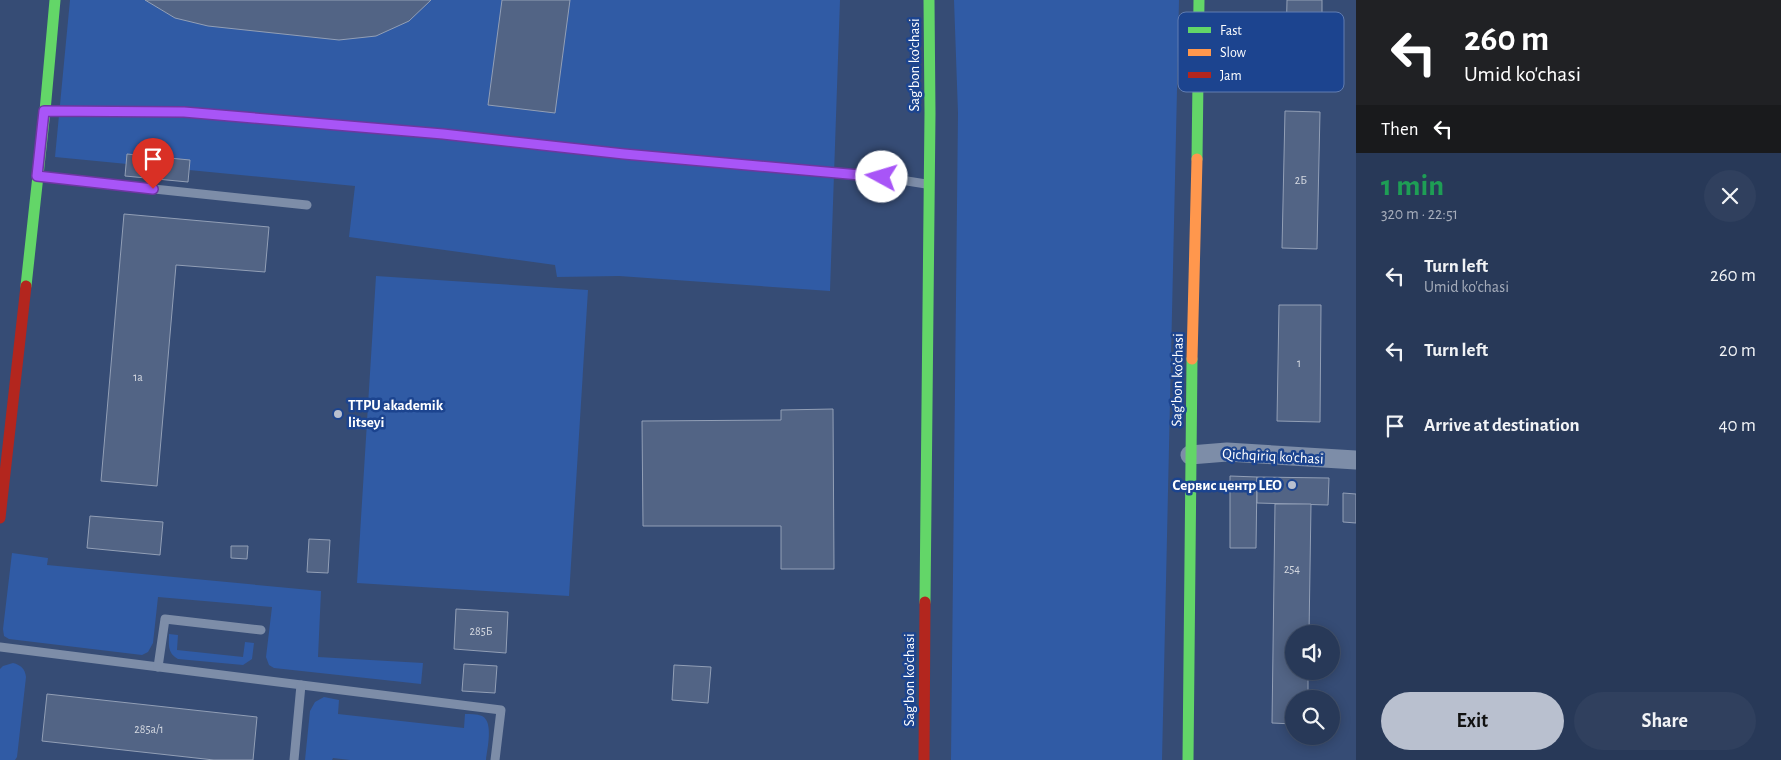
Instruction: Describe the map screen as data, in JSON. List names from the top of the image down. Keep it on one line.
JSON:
{"streets":{"main road":["Sag’bon ko’chasi"],"street":["Qichqiriq ko'chasi"]},"crossings":[["Sag’bon ko’chasi","Qichqiriq ko'chasi"]],"places":["TTPU akademik litseyi","Сервис центр LEO"],"house_numbers":["2Б","1","1a","254","285Б","285a/1"],"legend":["Fast","Slow","Jam"],"page":{"turn":["260 m","Umid ko'chasi"],"then":"Then","heading":["1 min","320 m · 22:51"],"list":[{"name":"Turn left","note":"Umid ko'chasi","value":"260 m"},{"name":"Turn left","value":"20 m"},{"name":"Arrive at destination","value":"40 m"}],"buttons":["Exit","Share"]}}
